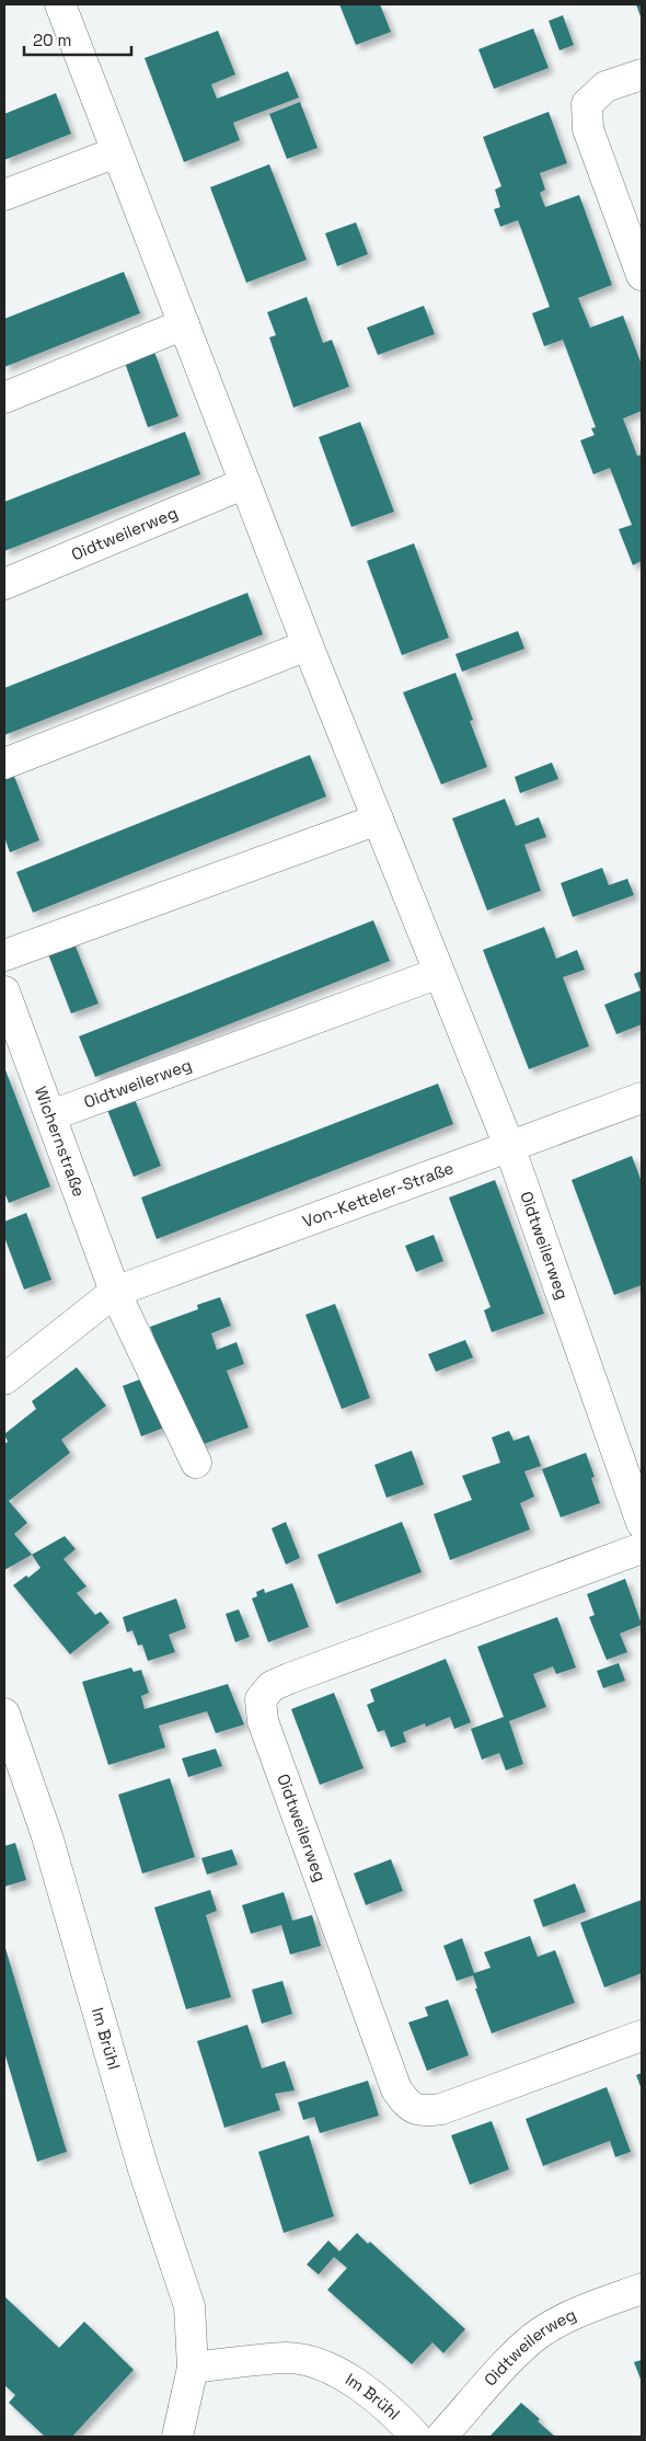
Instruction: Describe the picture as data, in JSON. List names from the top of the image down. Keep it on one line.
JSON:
{"streets":{"street":["Oidtweilerweg","Wichernstraße","Von-Ketteler-Straße","Im Brühl"]},"crossings":[["Oidtweilerweg","Wichernstraße"],["Oidtweilerweg","Von-Ketteler-Straße"],["Wichernstraße","Von-Ketteler-Straße"]],"scale_bar":"20 m"}
